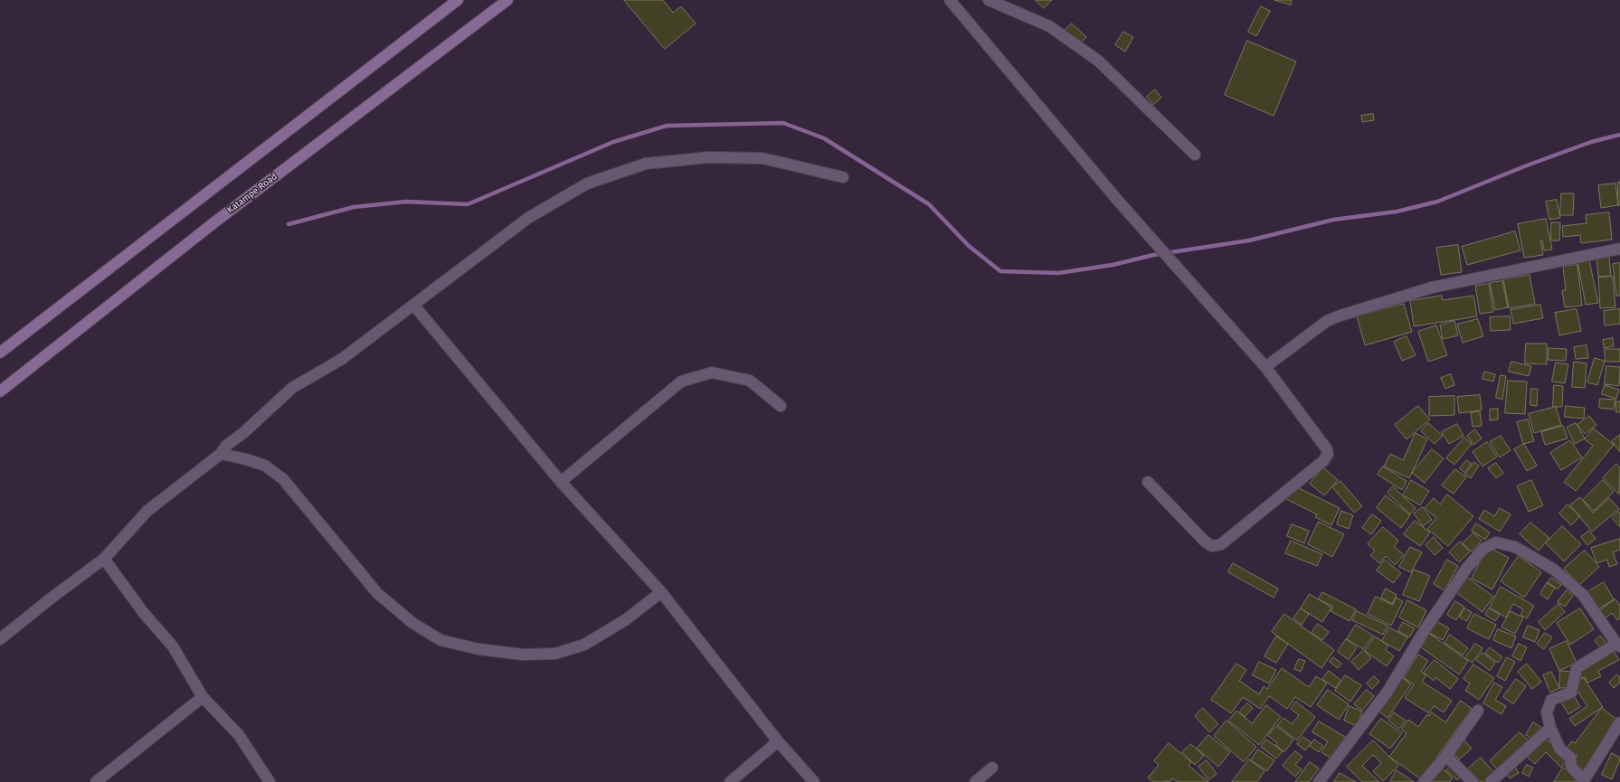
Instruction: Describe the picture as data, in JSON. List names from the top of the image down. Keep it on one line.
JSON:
{"streets":{"main road":["Katampe Road"]}}
